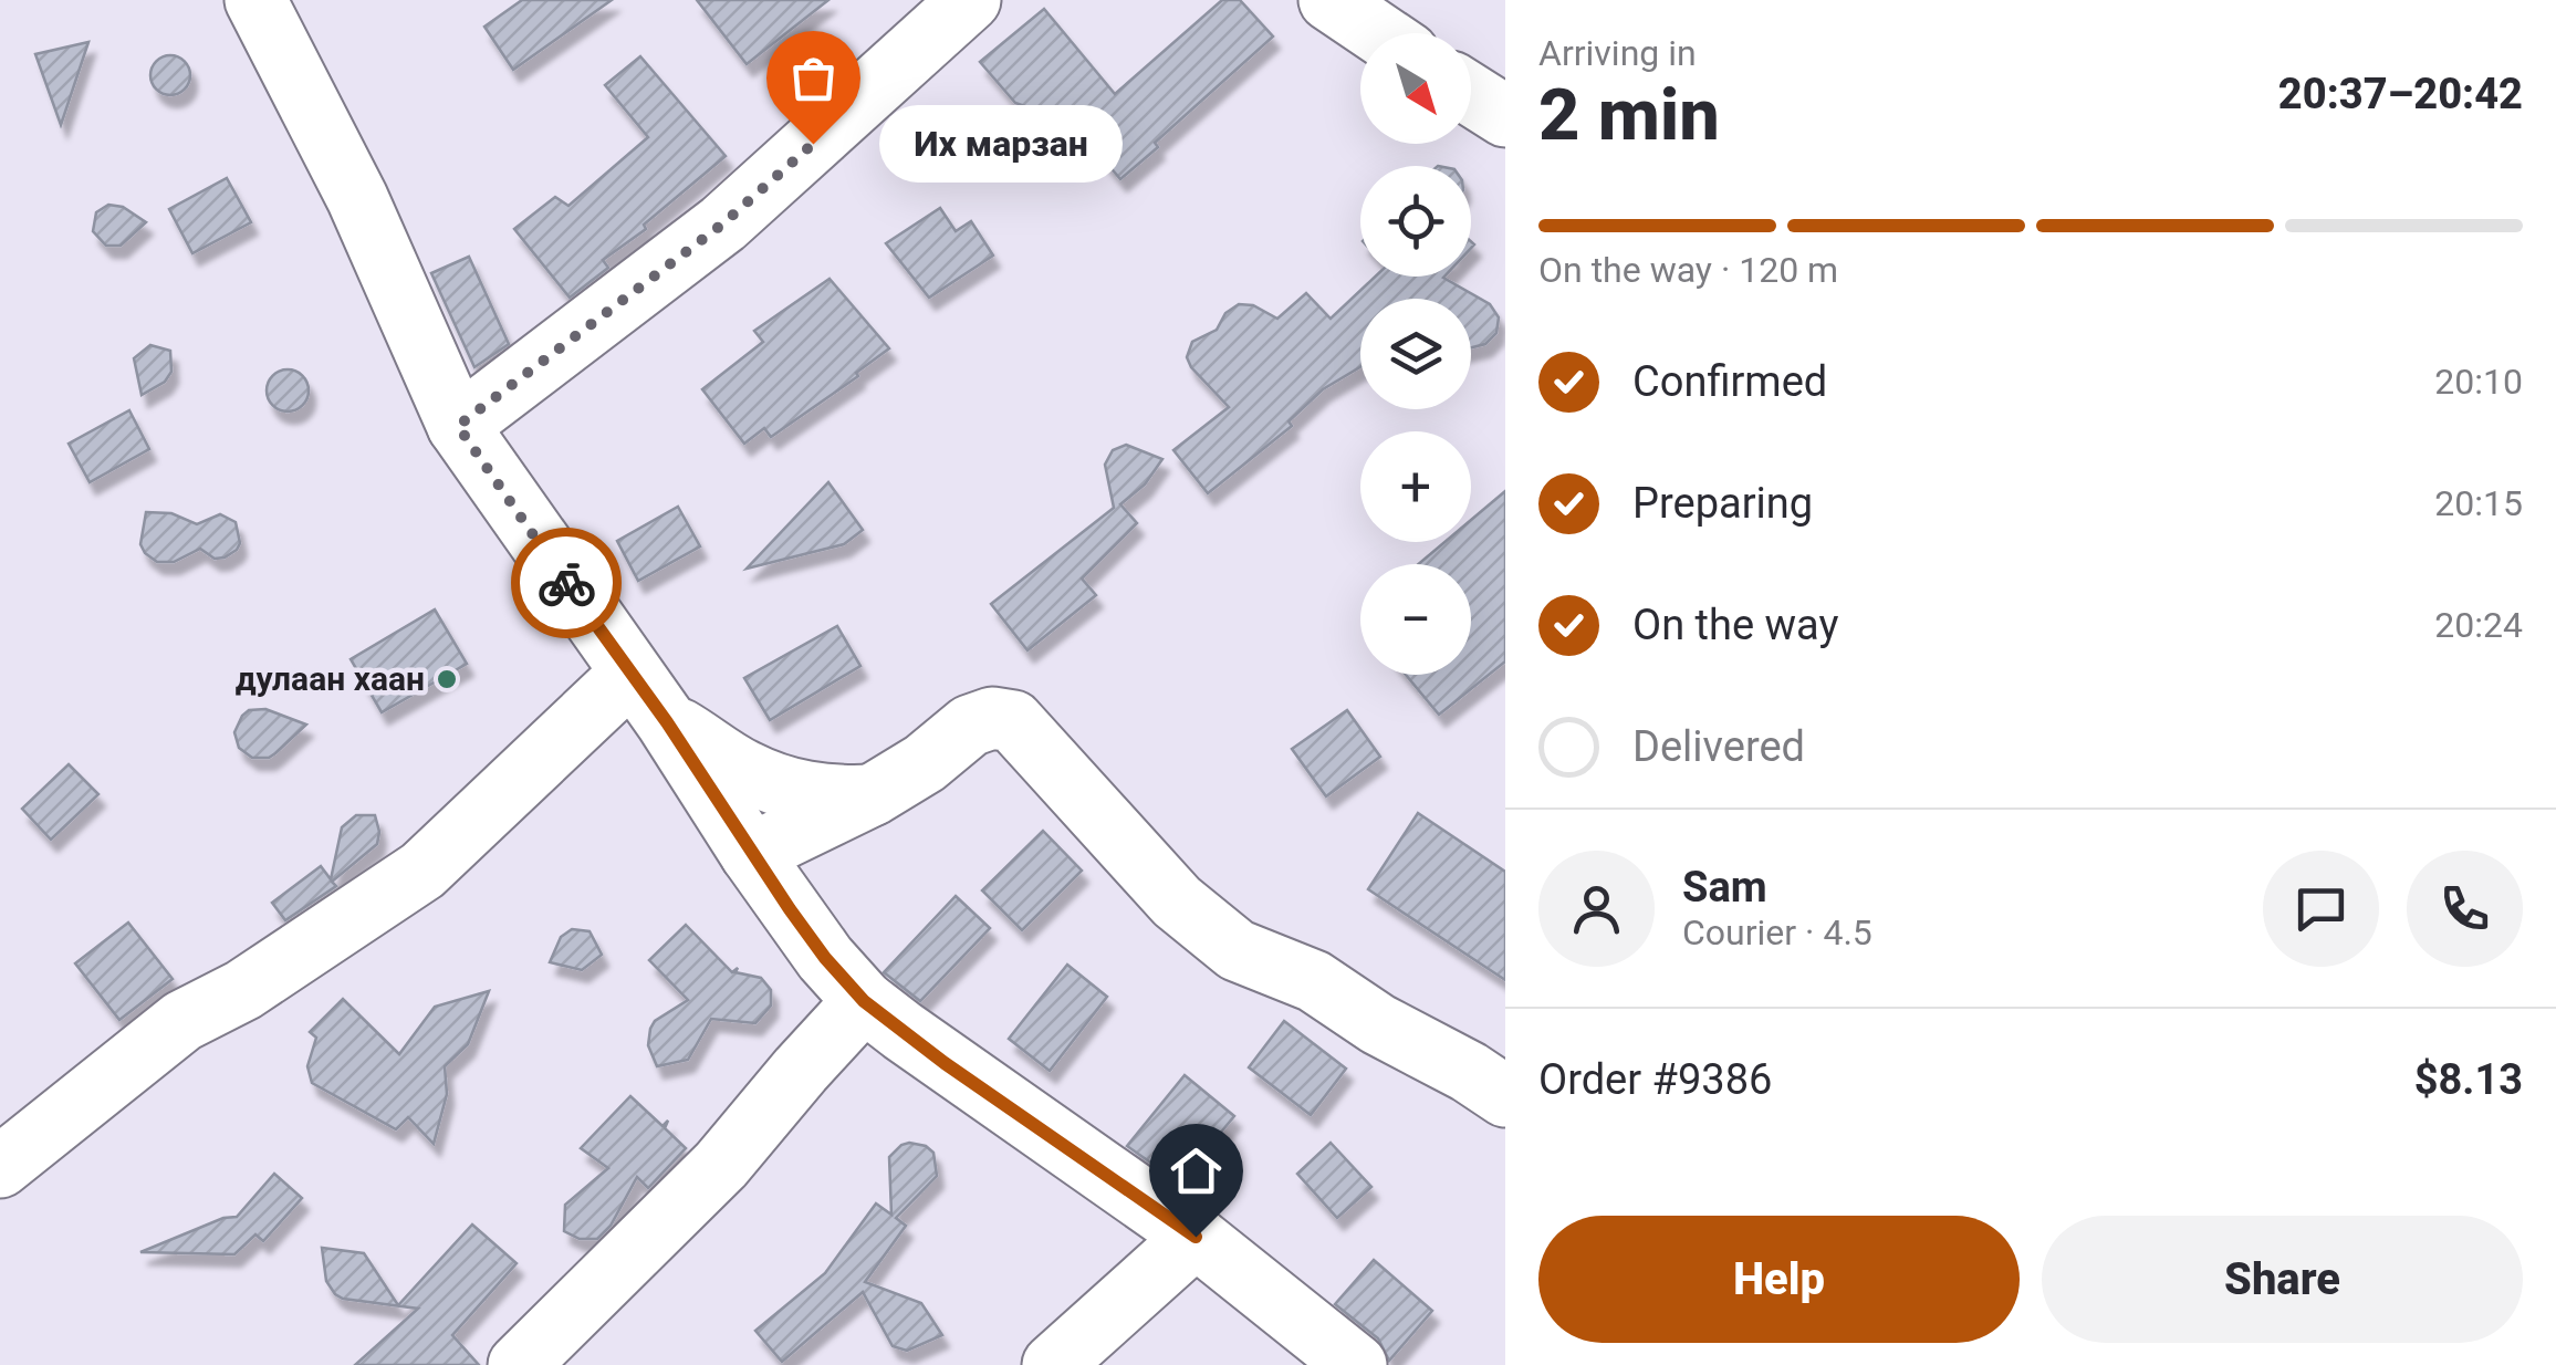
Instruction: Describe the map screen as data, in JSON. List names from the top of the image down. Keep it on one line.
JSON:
{"places":["Их марзан","дулаан хаан"],"north":"bottom right","page":{"heading":["2 min","Arriving in","20:37–20:42"],"panel":["Sam","Courier · 4.5","Order #9386","$8.13"],"map_buttons":["+","−"],"bubble":"Их марзан","bar":"On the way · 120 m","list":[["Confirmed","20:10"],["Preparing","20:15"],["On the way","20:24"],"Delivered"],"buttons":["Help","Share"]}}
